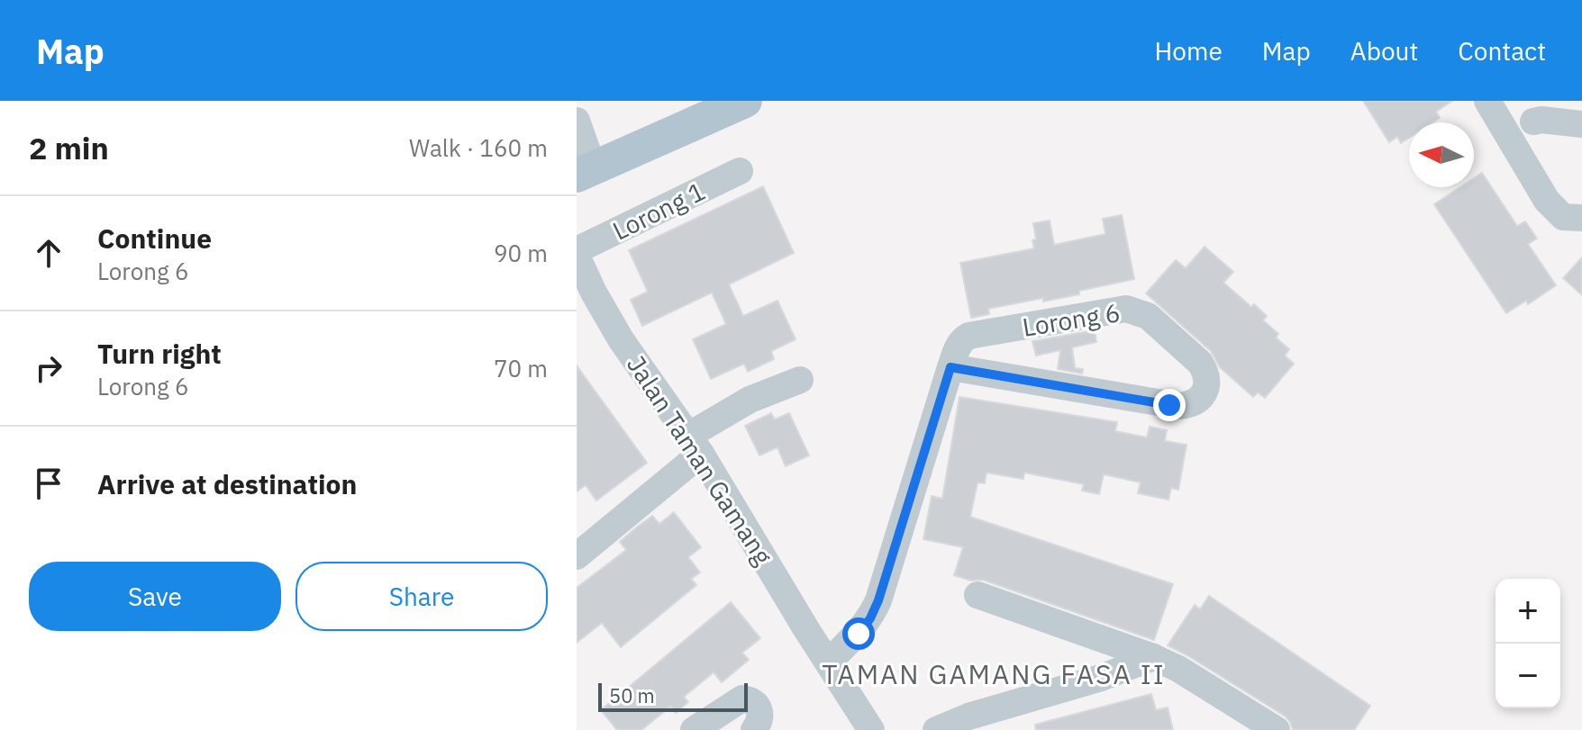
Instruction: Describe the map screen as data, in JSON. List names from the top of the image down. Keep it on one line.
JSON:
{"streets":{"street":["Lorong 1","Lorong 6","Jalan Taman Gamang"]},"crossings":[["Lorong 6","Jalan Taman Gamang"]],"districts":["TAMAN GAMANG FASA II"],"scale_bar":"50 m","north":"left","page":{"header":"Map","nav":["Home","Map","About","Contact"],"heading":["2 min","Walk · 160 m"],"list":[["Continue","Lorong 6","90 m"],["Turn right","Lorong 6","70 m"],"Arrive at destination"],"buttons":["Save","Share"],"map_buttons":["+","−"],"scale":"50 m"}}
